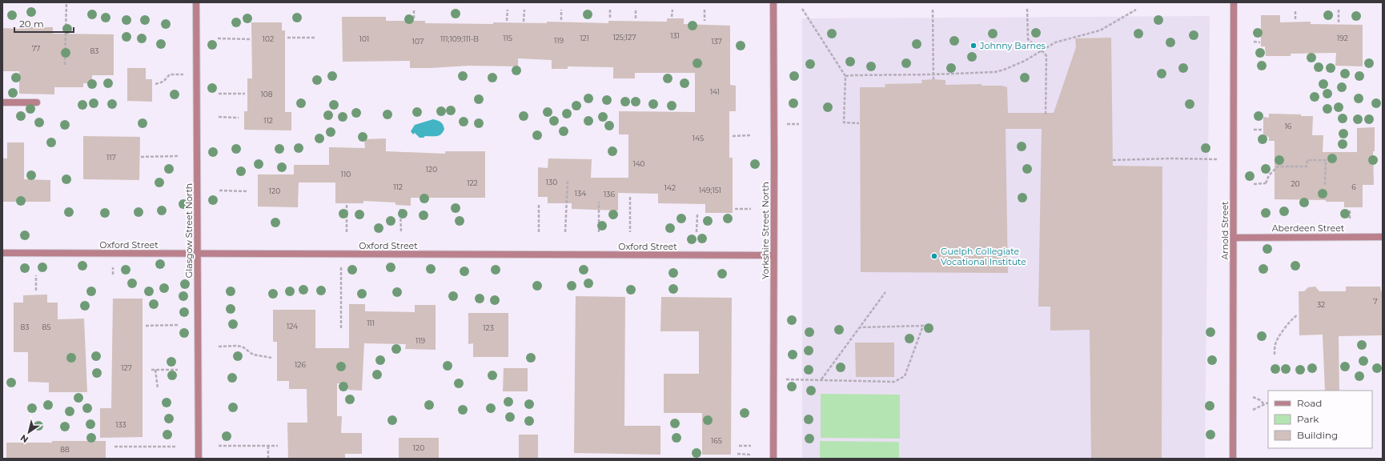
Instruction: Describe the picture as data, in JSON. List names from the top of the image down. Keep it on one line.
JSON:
{"streets":{"street":["Aberdeen Street","Glasgow Street North","Yorkshire Street North","Arnold Street","Oxford Street"]},"crossings":[["Aberdeen Street","Arnold Street"],["Glasgow Street North","Oxford Street"],["Yorkshire Street North","Oxford Street"]],"places":["Johnny Barnes","Guelph Collegiate Vocational Institute"],"house_numbers":["131","125;127","115","121","192","102","101","111;109;111-B","119","107","137","77","83","141","108","112","16","145","117","140","120","110","130","122","20","112","6","142","149;151","120","134","136","7","32","111","124","83","85","123","119","126","127","133","165","120","88"],"legend":["Road","Park","Building"],"scale_bar":"20 m","north":"bottom left"}
